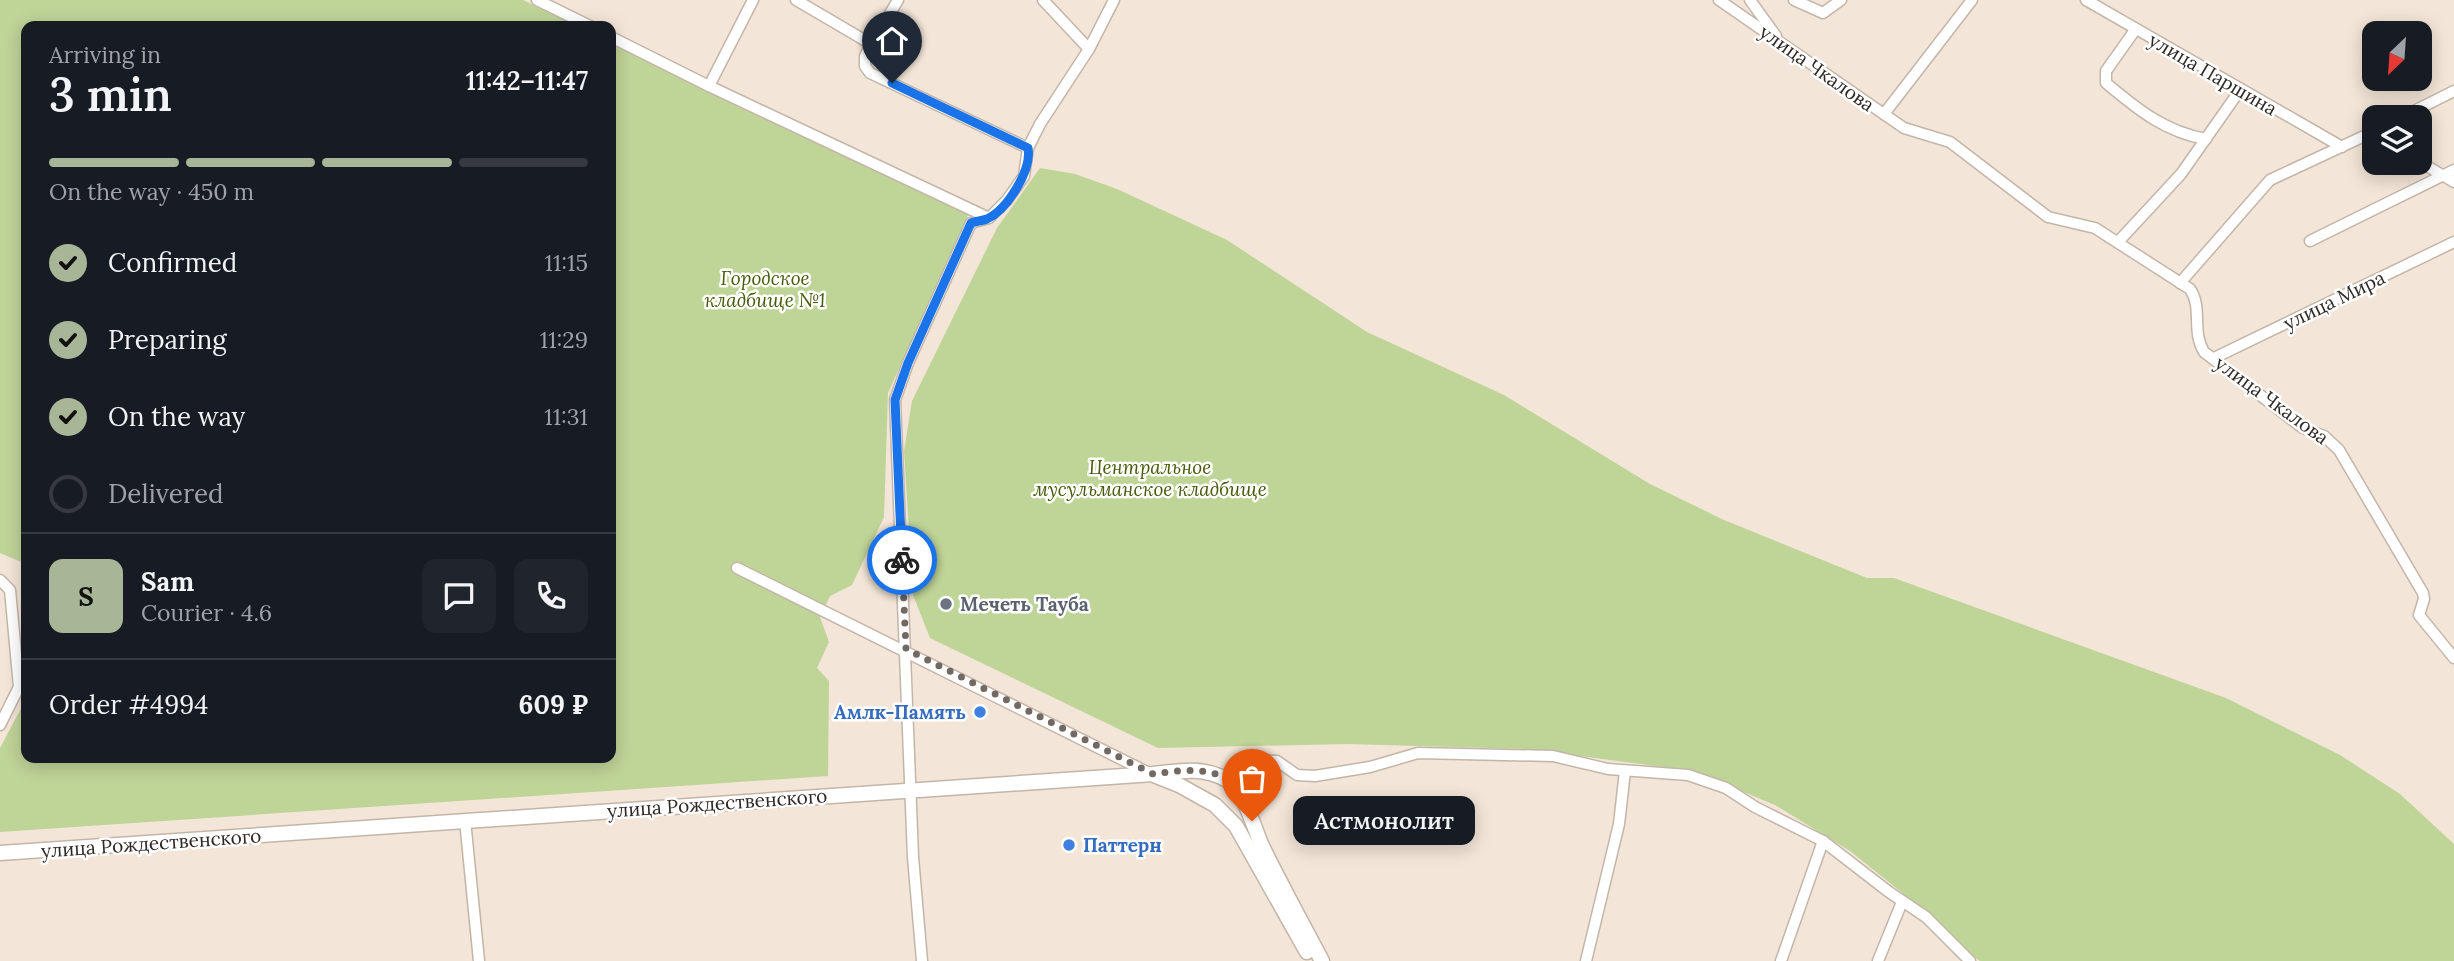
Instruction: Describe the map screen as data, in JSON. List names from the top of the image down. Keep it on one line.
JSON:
{"streets":{"main road":["улица Рождественского"],"street":["улица Чкалова","улица Паршина","улица Мира"]},"crossings":[["улица Чкалова","улица Мира"]],"parks":["Городское кладбище №1","Центральное мусульманское кладбище"],"places":["Мечеть Тауба","Амлк-Память","Астмонолит","Паттерн"],"north":"bottom left","page":{"heading":["3 min","Arriving in","11:42–11:47"],"panel":["Sam","Courier · 4.6","Order #4994","609 ₽"],"bar":"On the way · 450 m","list":[["Confirmed","11:15"],["Preparing","11:29"],["On the way","11:31"],"Delivered"],"round":"S","bubble":"Астмонолит"}}
